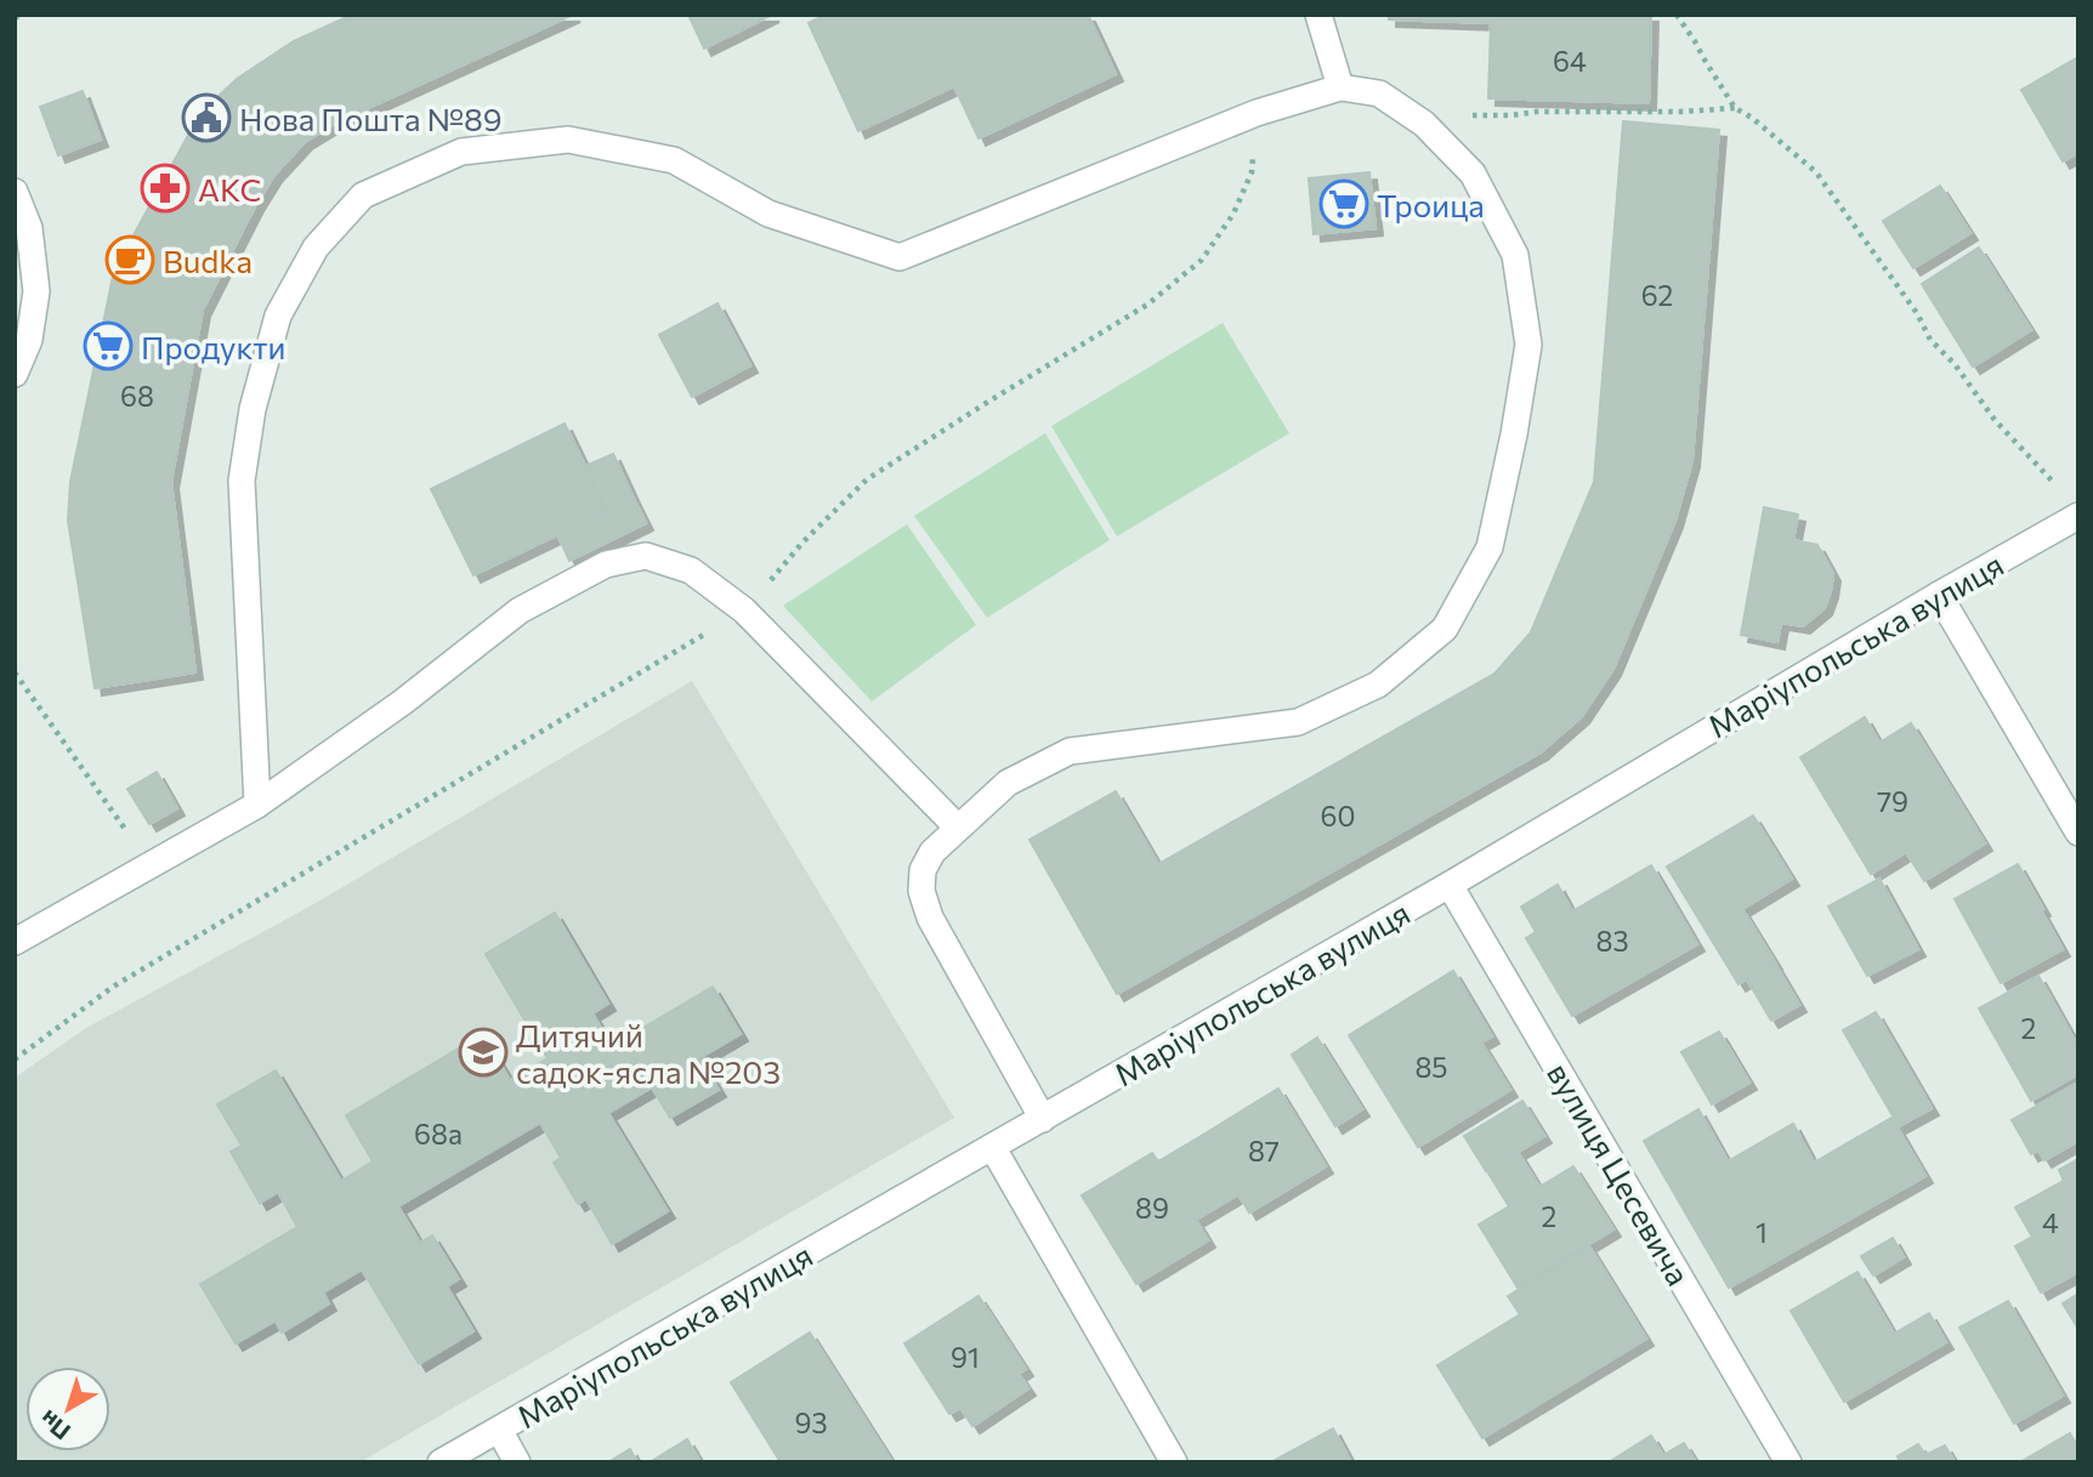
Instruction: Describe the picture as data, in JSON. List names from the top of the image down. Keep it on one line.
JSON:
{"streets":{"street":["Маріупольська вулиця","вулиця Цесевича"]},"crossings":[["Маріупольська вулиця","вулиця Цесевича"]],"places":{"public building":["Нова Пошта №89"],"pharmacy":["АКС"],"supermarket":["Троица","Продукти"],"cafe":["Budka"],"school or university":["Дитячий садок-ясла №203"]},"house_numbers":["64","62","68","79","60","83","2","85","68а","87","89","2","4","1","91","93"],"north":"bottom left"}
